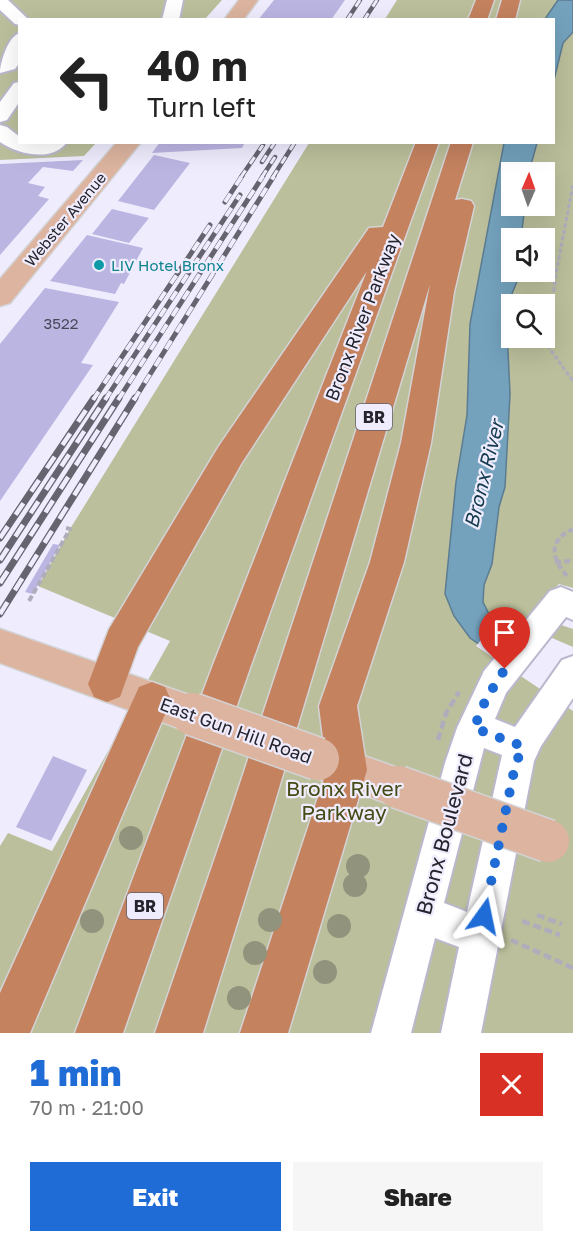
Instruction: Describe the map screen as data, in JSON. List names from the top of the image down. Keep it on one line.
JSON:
{"streets":{"highway":["Bronx River Parkway","BR"],"main road":["Webster Avenue","East Gun Hill Road"],"street":["Bronx Boulevard"]},"water":["Bronx River"],"parks":["Bronx River Parkway"],"places":["LIV Hotel Bronx"],"house_numbers":["3522"],"north":"top","page":{"turn":["40 m","Turn left"],"heading":["1 min","70 m · 21:00"],"buttons":["Exit","Share"]}}
